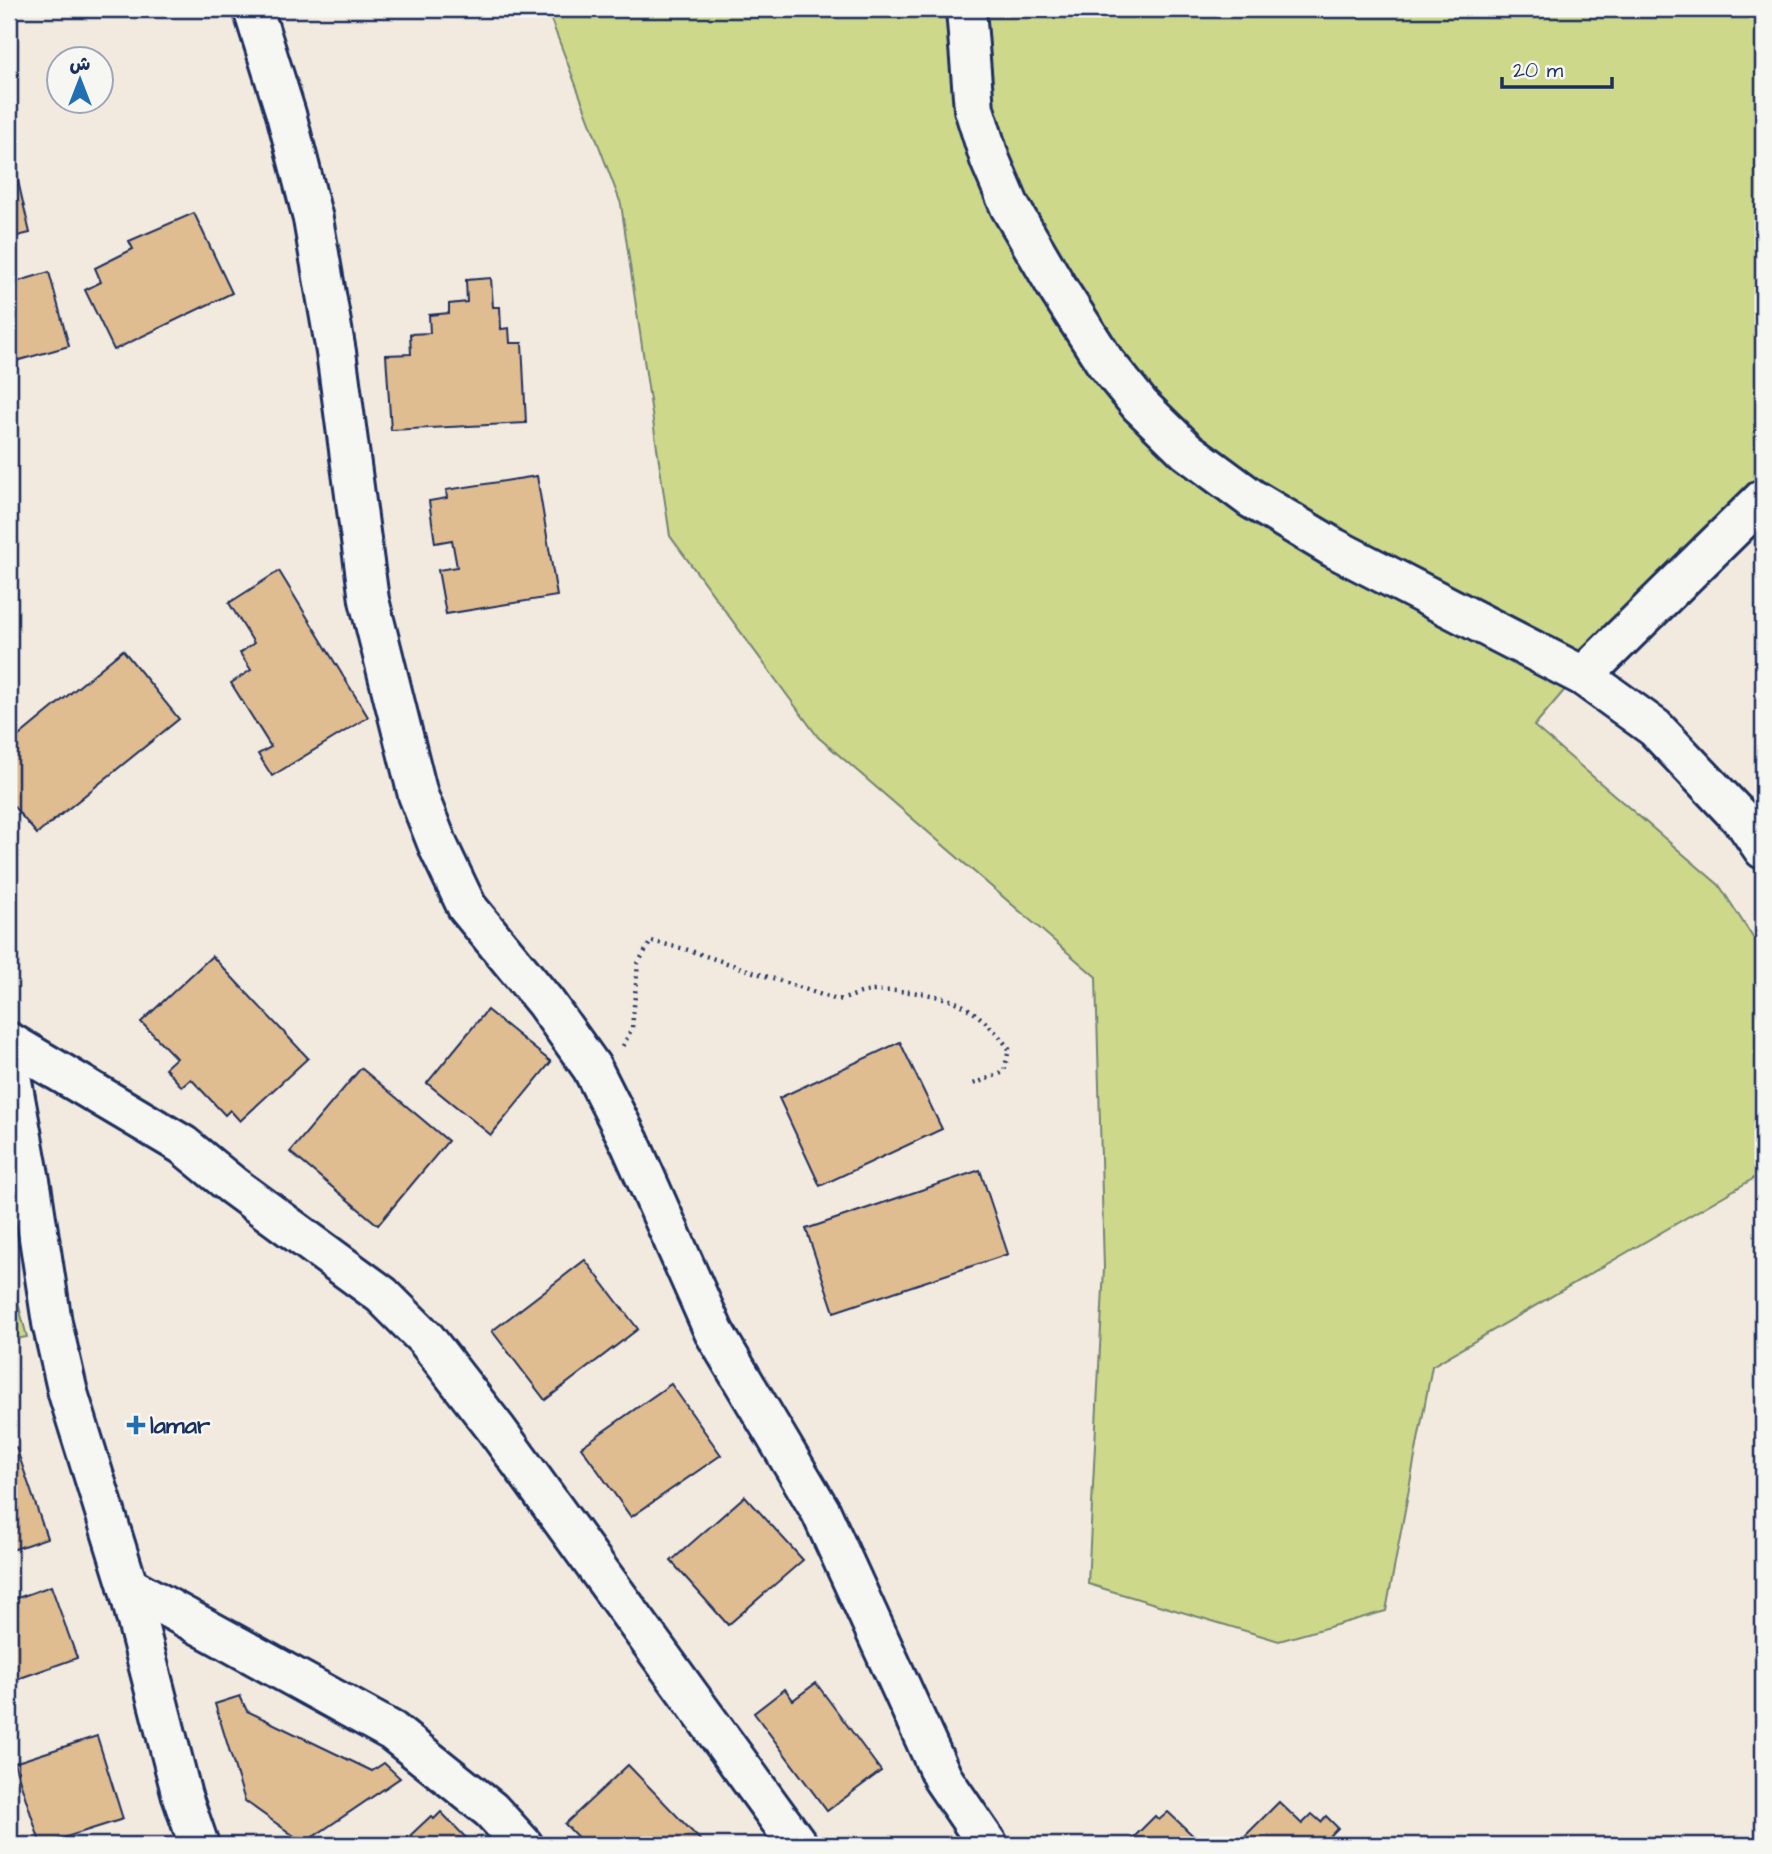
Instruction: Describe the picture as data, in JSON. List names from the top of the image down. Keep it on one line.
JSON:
{"places":{"health":["lamar"]},"scale_bar":"20 m","north":"top"}
